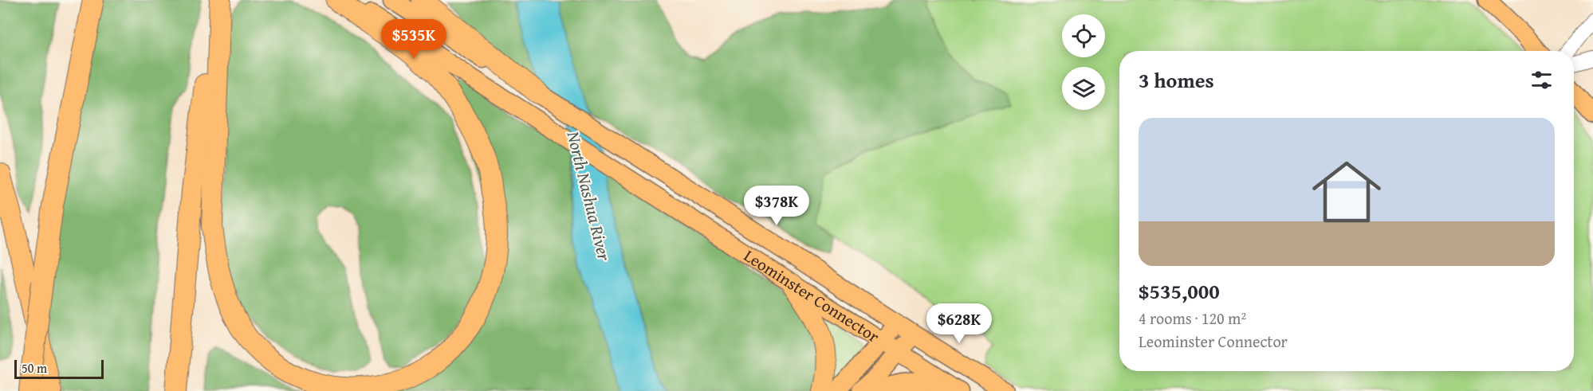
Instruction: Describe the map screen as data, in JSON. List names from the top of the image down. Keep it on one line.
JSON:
{"streets":{"main road":["Leominster Connector"]},"water":["North Nashua River"],"scale_bar":"50 m","page":{"price":["$535K","$378K","$628K"],"heading":"3 homes","list":[{"name":"$535,000","note":"4 rooms · 120 m² · Leominster Connector"}],"scale":"50 m"}}
